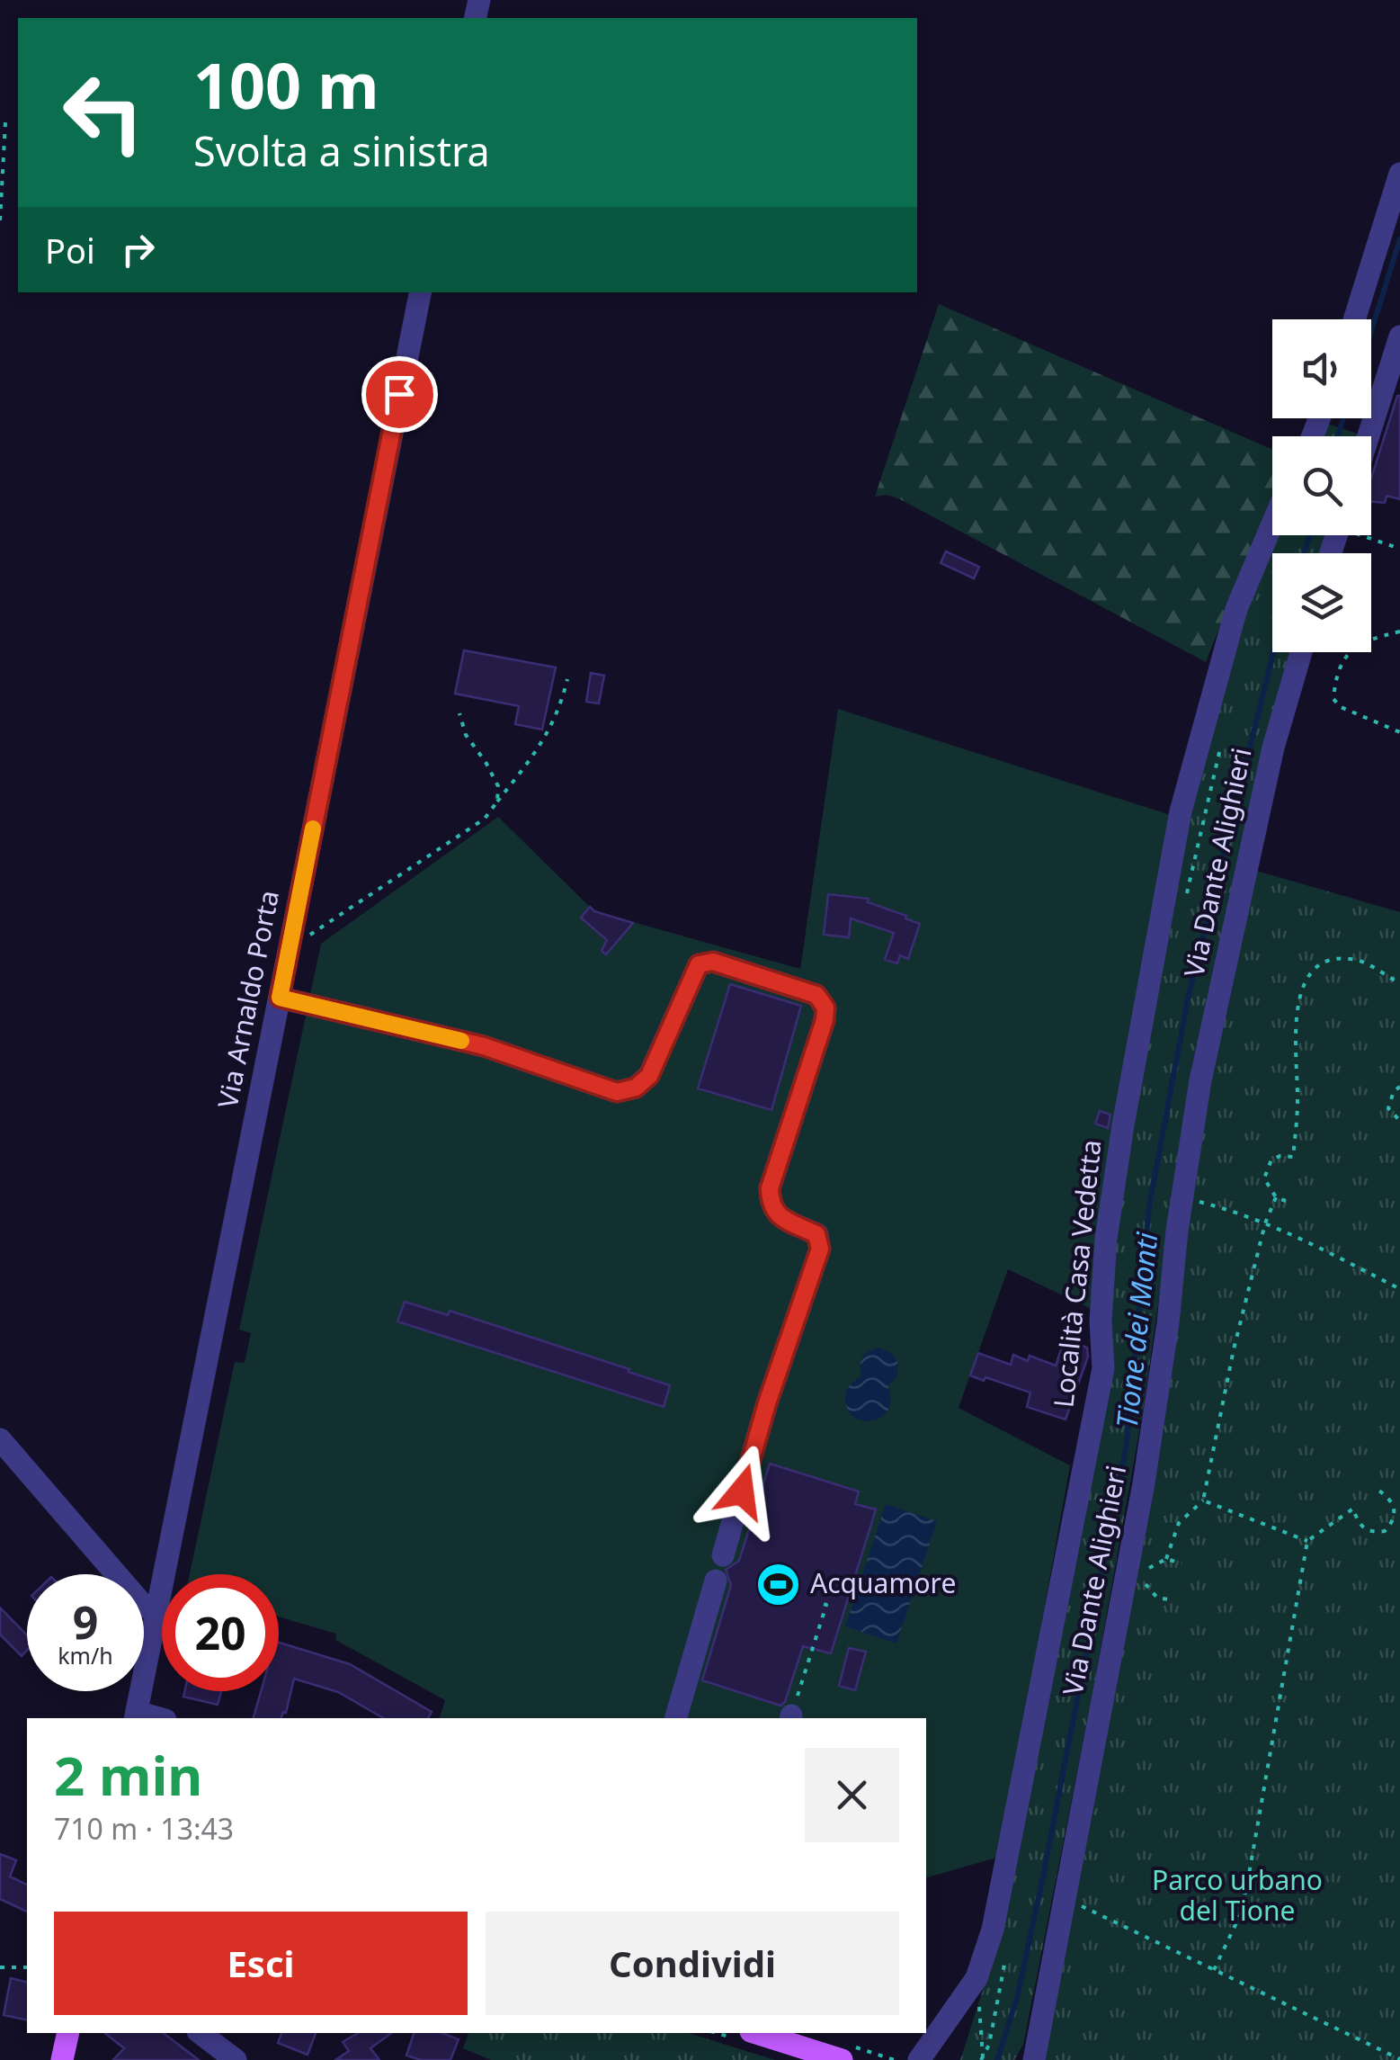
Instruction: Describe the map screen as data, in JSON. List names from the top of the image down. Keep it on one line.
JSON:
{"streets":{"street":["Via Dante Alighieri","Via Arnaldo Porta","Località Casa Vedetta"]},"water":["Tione dei Monti"],"parks":["Parco urbano del Tione"],"places":{"sports":["Acquamore"]},"page":{"turn":["100 m","Svolta a sinistra"],"then":"Poi","speed":"9 km/h","limit":"20","heading":["2 min","710 m · 13:43"],"buttons":["Esci","Condividi"]}}
